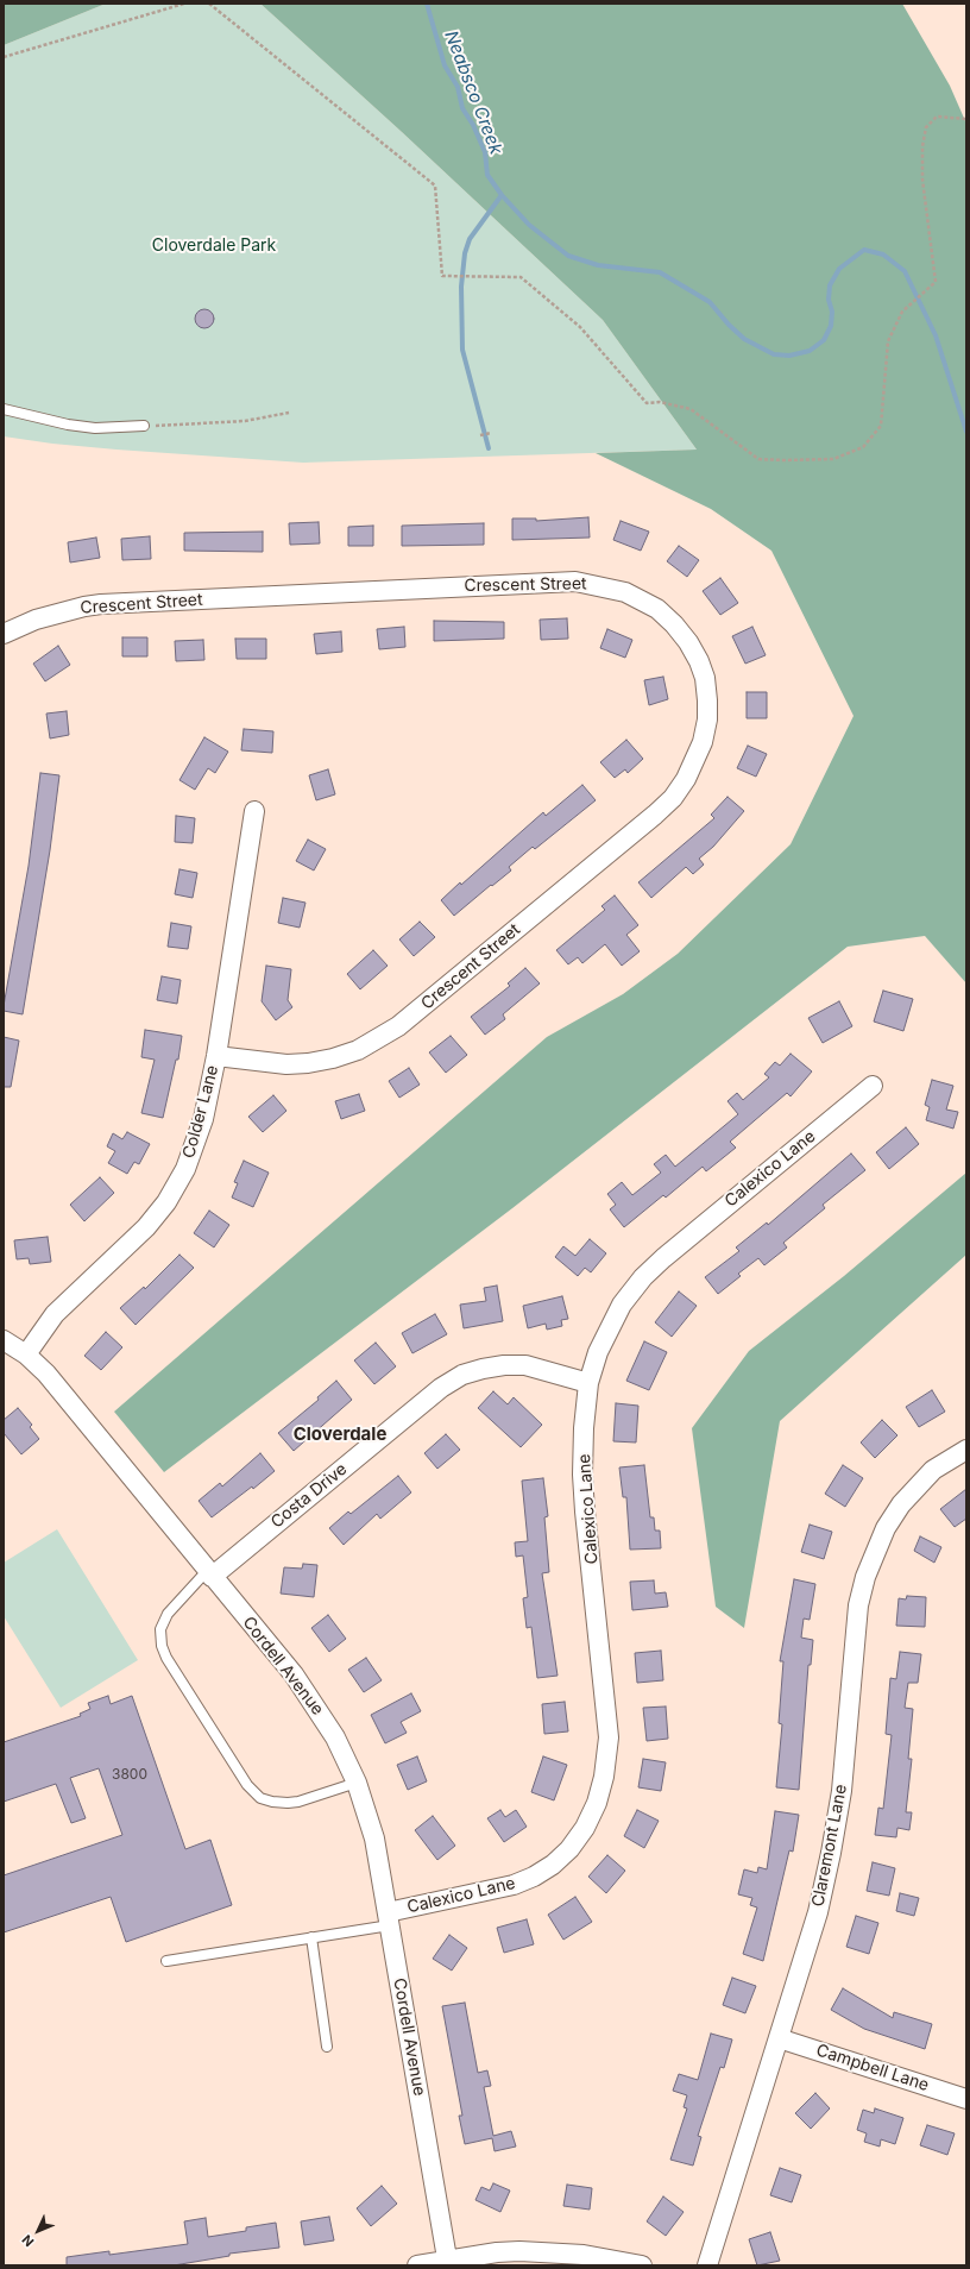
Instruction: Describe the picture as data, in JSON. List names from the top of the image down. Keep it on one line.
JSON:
{"streets":{"street":["Crescent Street","Colder Lane","Calexico Lane","Costa Drive","Cordell Avenue","Claremont Lane","Campbell Lane"]},"crossings":[["Crescent Street","Colder Lane"],["Colder Lane","Cordell Avenue"],["Calexico Lane","Costa Drive"],["Calexico Lane","Cordell Avenue"],["Costa Drive","Cordell Avenue"],["Claremont Lane","Campbell Lane"]],"districts":["Cloverdale"],"water":["Neabsco Creek"],"parks":["Cloverdale Park"],"house_numbers":["3800"],"north":"bottom left"}
